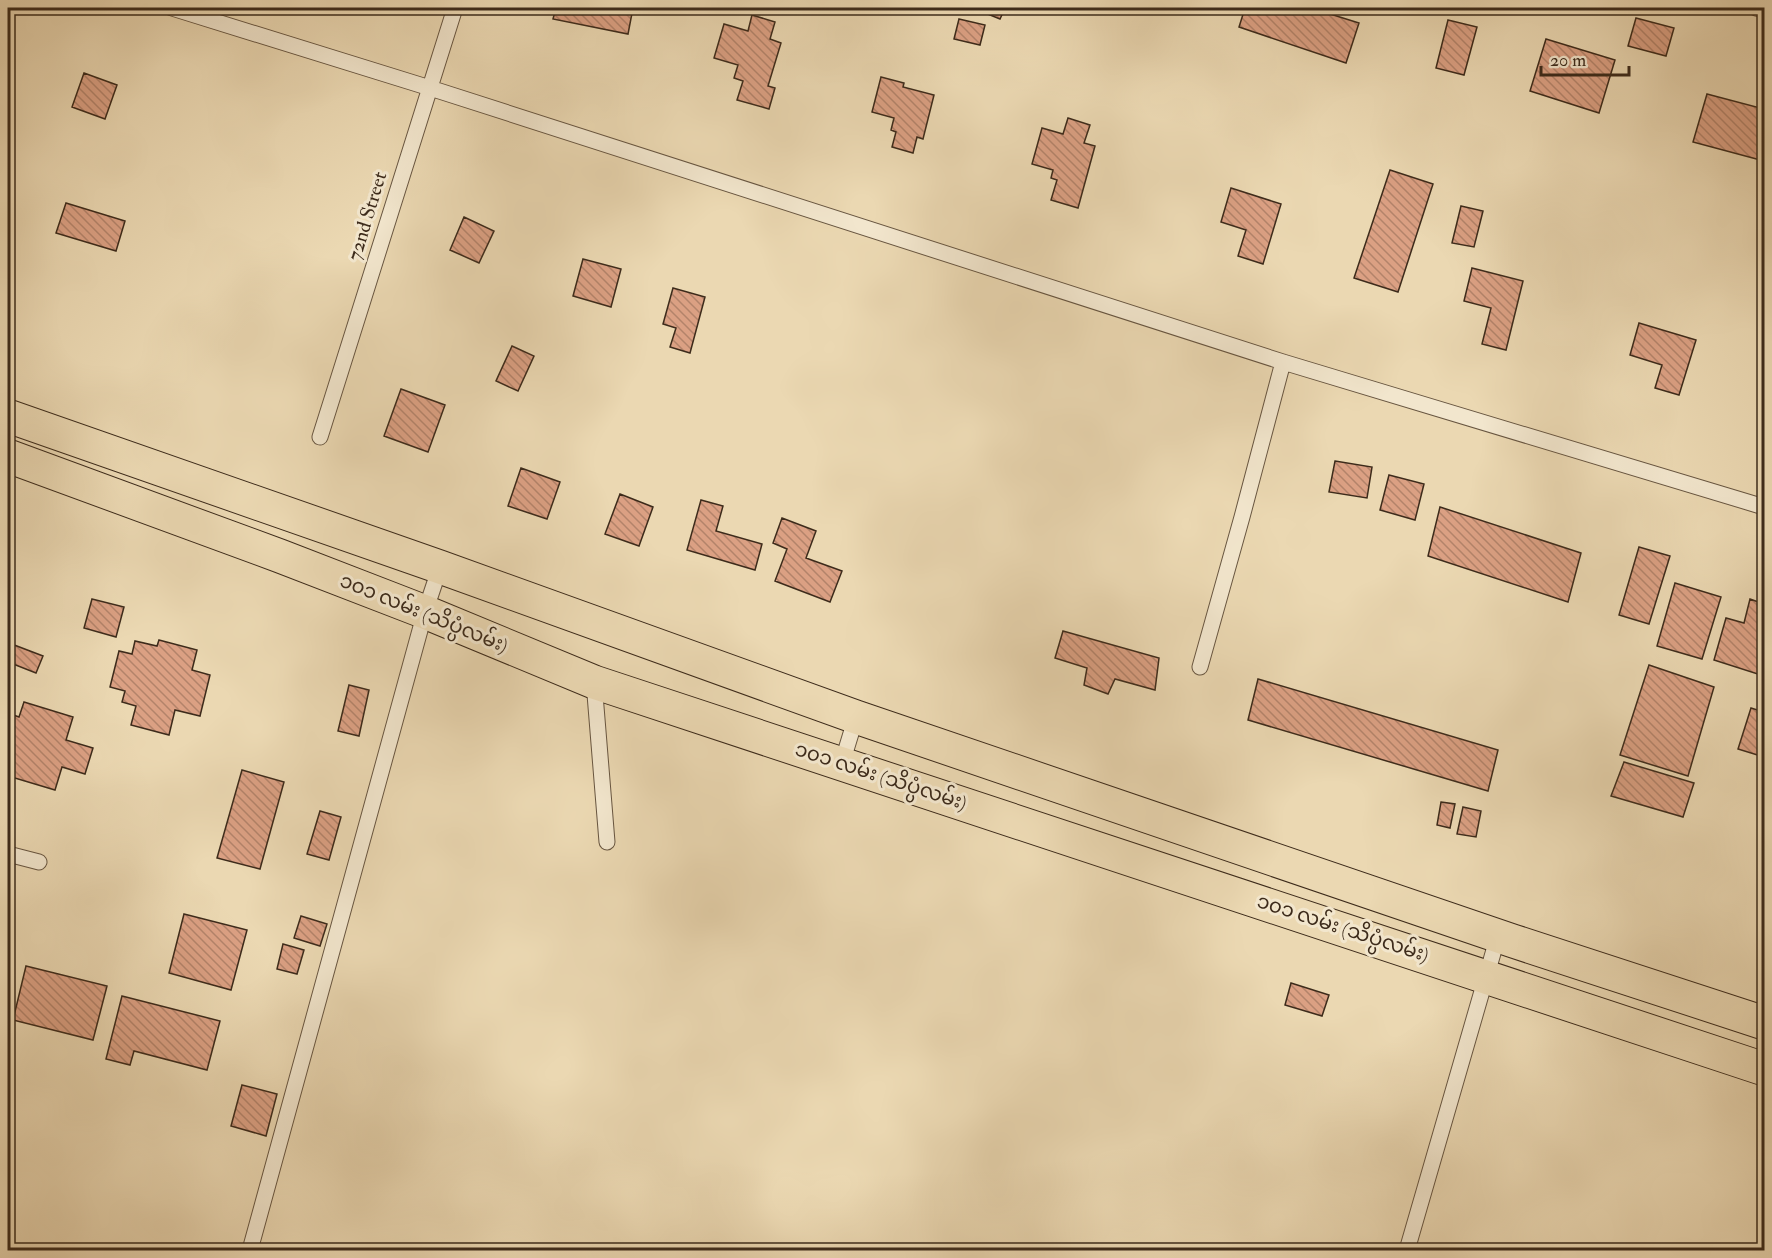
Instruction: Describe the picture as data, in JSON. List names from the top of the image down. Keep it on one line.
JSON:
{"streets":{"main road":["၁၀၁ လမ်း (သိပ္ပံလမ်း)"],"lane":["72nd Street"]},"scale_bar":"20 m"}
